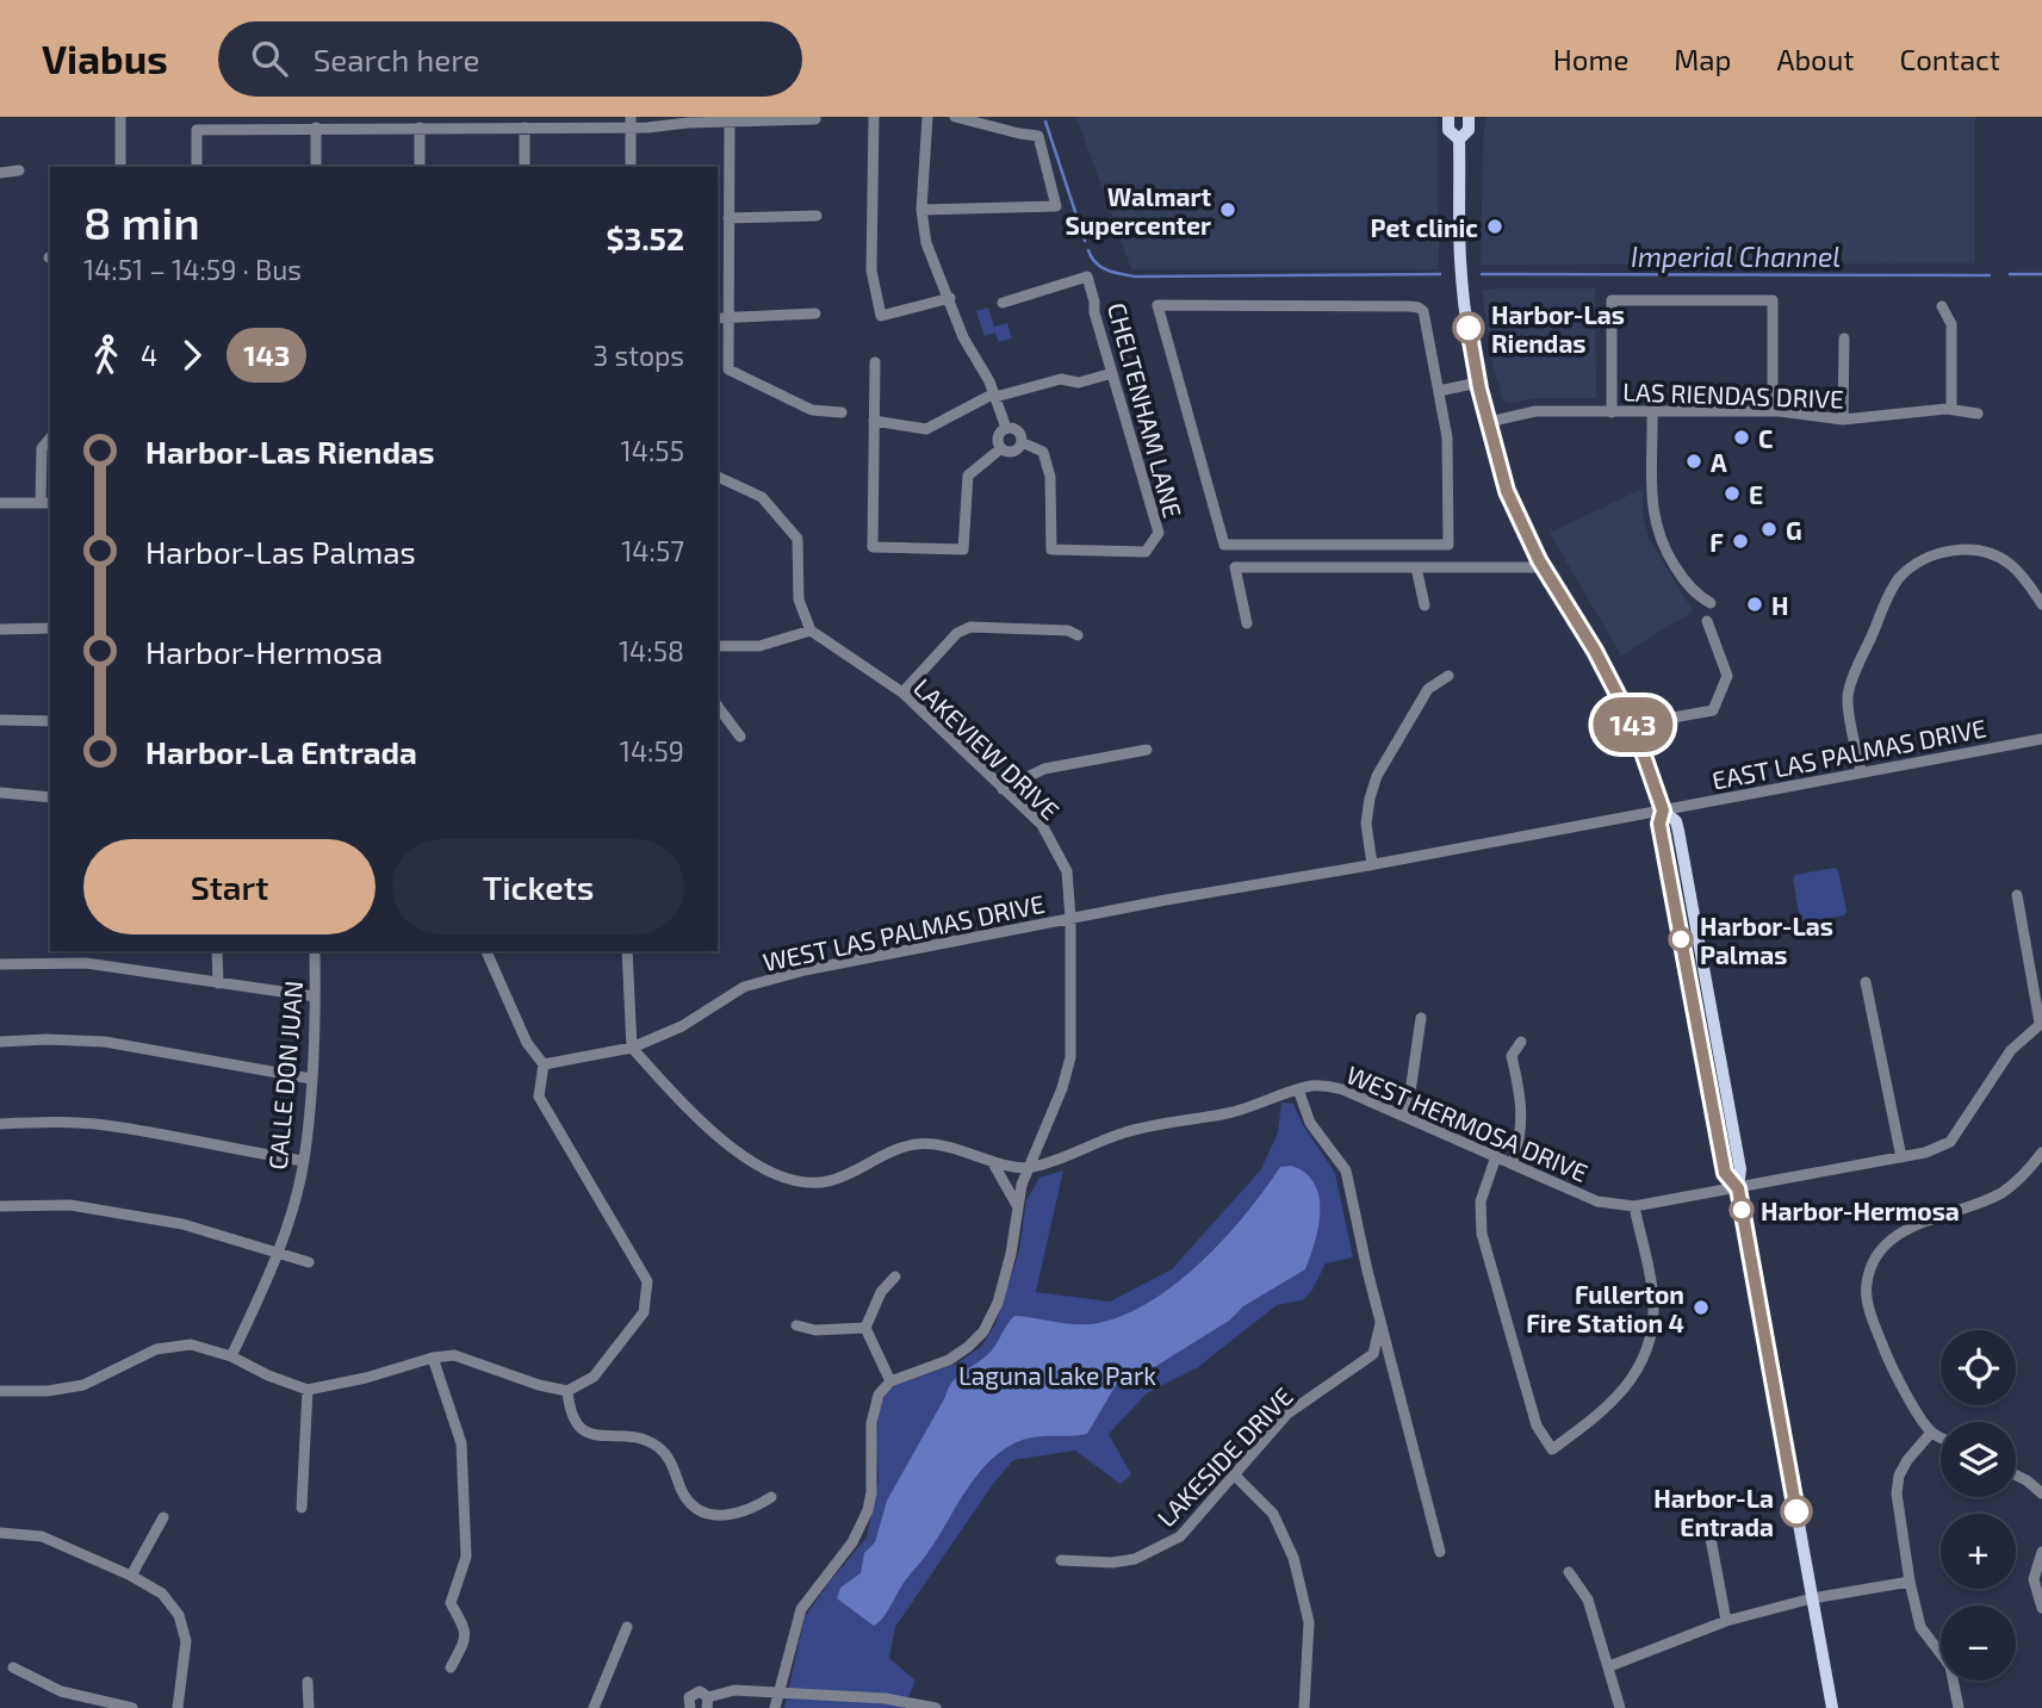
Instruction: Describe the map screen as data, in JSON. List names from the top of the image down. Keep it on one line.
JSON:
{"streets":{"street":["LAS RIENDAS DRIVE","CHELTENHAM LANE","LAKEVIEW DRIVE","EAST LAS PALMAS DRIVE","WEST LAS PALMAS DRIVE","CALLE DON JUAN","WEST HERMOSA DRIVE","LAKESIDE DRIVE"]},"crossings":[["LAKEVIEW DRIVE","WEST LAS PALMAS DRIVE"],["LAKEVIEW DRIVE","WEST HERMOSA DRIVE"],["EAST LAS PALMAS DRIVE","WEST LAS PALMAS DRIVE"]],"water":["Imperial Channel"],"parks":["Laguna Lake Park"],"places":["Walmart Supercenter","Pet clinic","Harbor-Las Riendas","C","A","E","G","F","H","Harbor-Las Palmas","Harbor-Hermosa","Fullerton Fire Station 4","Harbor-La Entrada"],"lines":["bus line 143"],"page":{"header":"Viabus","search":"Search here","nav":["Home","Map","About","Contact"],"on_map":"143","heading":["8 min","14:51 – 14:59 · Bus","$3.52"],"legs":["4","143","3 stops"],"list":[{"name":"Harbor-Las Riendas","value":"14:55"},{"name":"Harbor-Las Palmas","value":"14:57"},{"name":"Harbor-Hermosa","value":"14:58"},{"name":"Harbor-La Entrada","value":"14:59"}],"buttons":["Start","Tickets"],"map_buttons":["+","−"]}}
